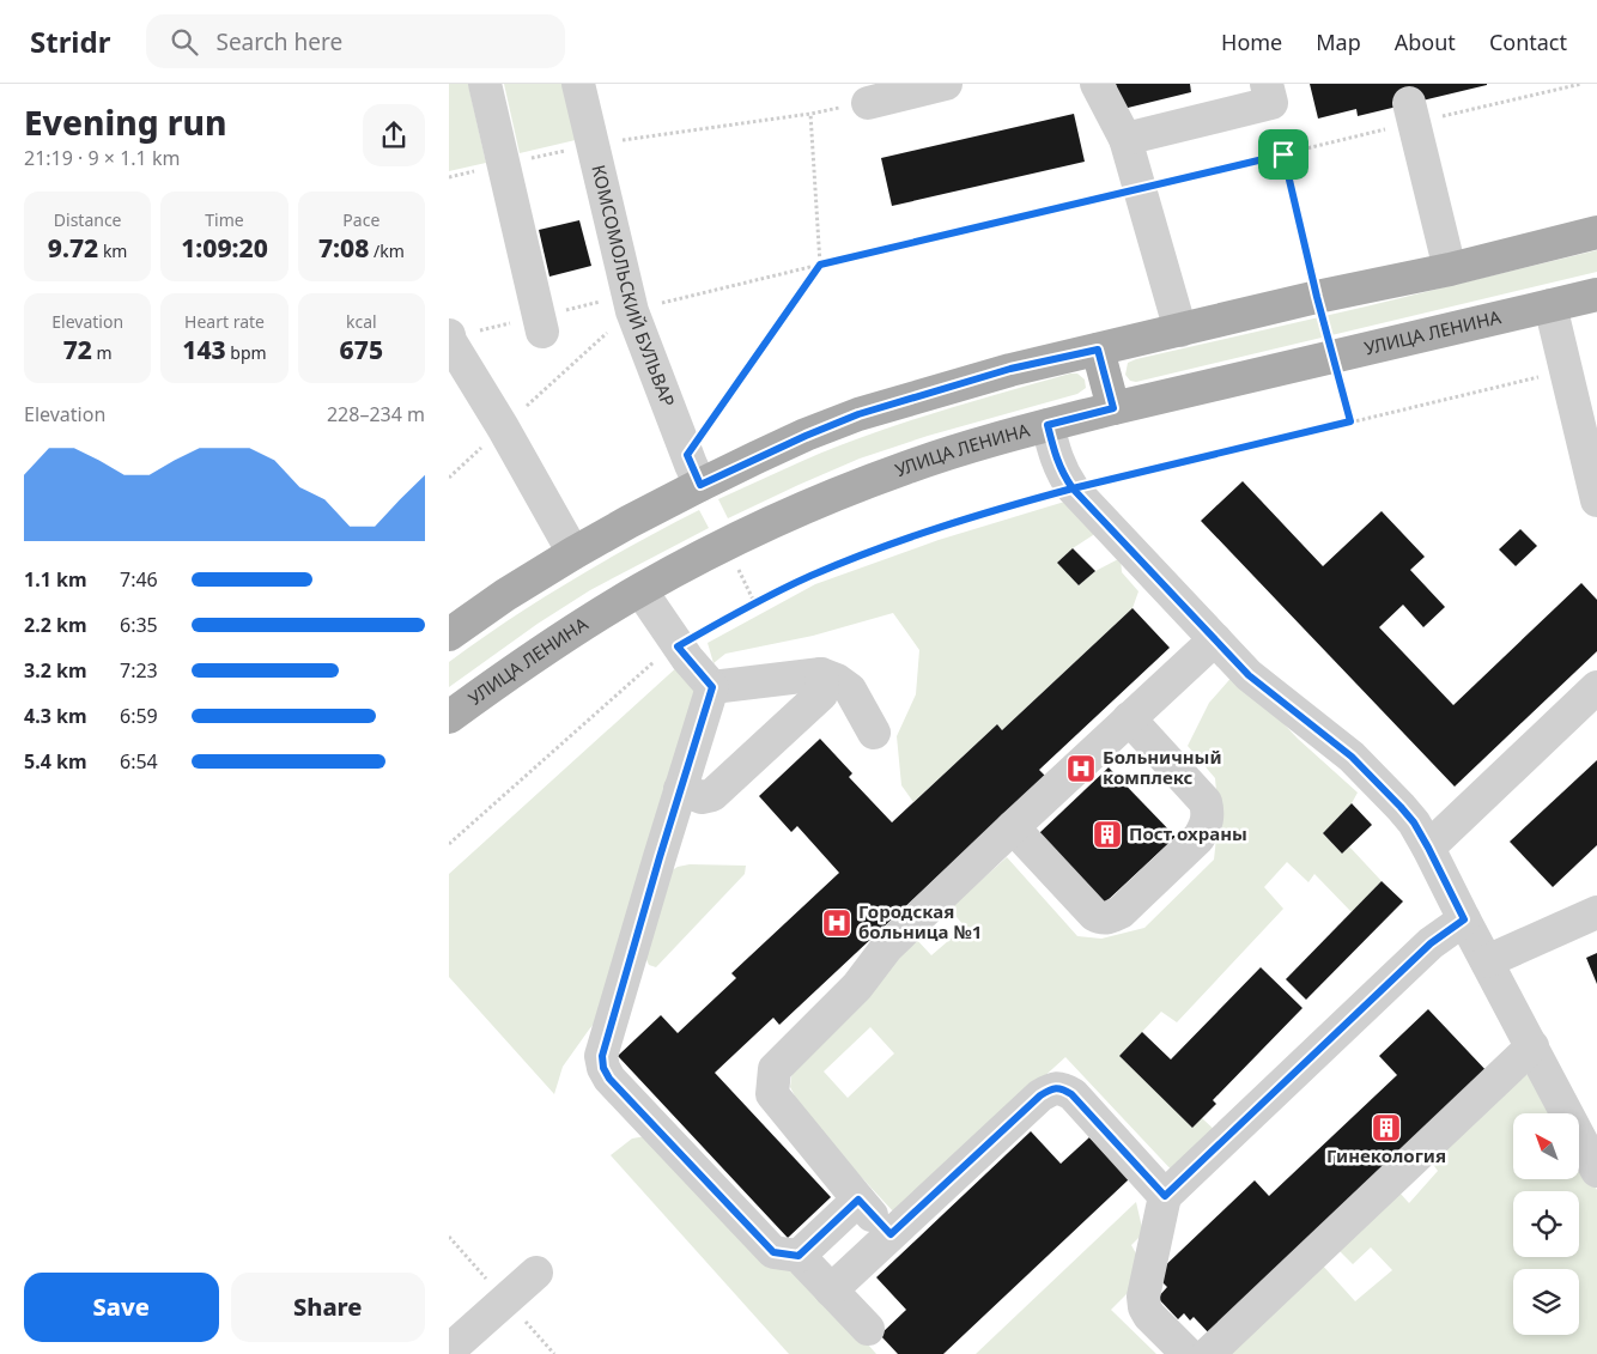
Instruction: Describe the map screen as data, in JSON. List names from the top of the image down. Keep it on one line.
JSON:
{"streets":{"main road":["УЛИЦА ЛЕНИНА"],"street":["КОМСОМОЛЬСКИЙ БУЛЬВАР"]},"places":{"hospital":["Больничный комплекс","Городская больница №1"],"building":["Пост охраны","Гинекология"]},"north":"top left","page":{"header":"Stridr","search":"Search here","nav":["Home","Map","About","Contact"],"heading":["Evening run","21:19 · 9 × 1.1 km"],"stats":[["Distance","9.72 km"],["Time","1:09:20"],["Pace","7:08 /km"],["Elevation","72 m"],["Heart rate","143 bpm"],["kcal","675"]],"chart":["Elevation","228–234 m"],"list":[{"name":"1.1 km","note":"7:46"},{"name":"2.2 km","note":"6:35"},{"name":"3.2 km","note":"7:23"},{"name":"4.3 km","note":"6:59"},{"name":"5.4 km","note":"6:54"}],"buttons":["Save","Share"]}}
